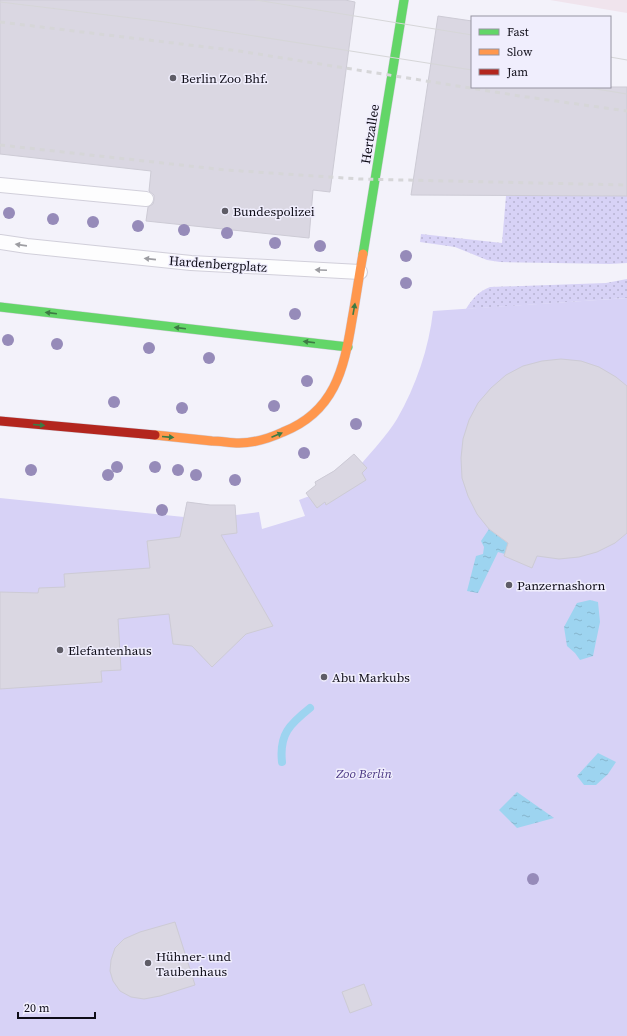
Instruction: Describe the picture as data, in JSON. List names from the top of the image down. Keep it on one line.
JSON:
{"streets":{"street":["Hertzallee"],"lane":["Hardenbergplatz"]},"crossings":[["Hertzallee","Hardenbergplatz"]],"parks":["Zoo Berlin"],"places":["Berlin Zoo Bhf.","Bundespolizei","Panzernashorn","Elefantenhaus","Abu Markubs","Hühner- und Taubenhaus"],"legend":["Fast","Slow","Jam"],"scale_bar":"20 m"}
